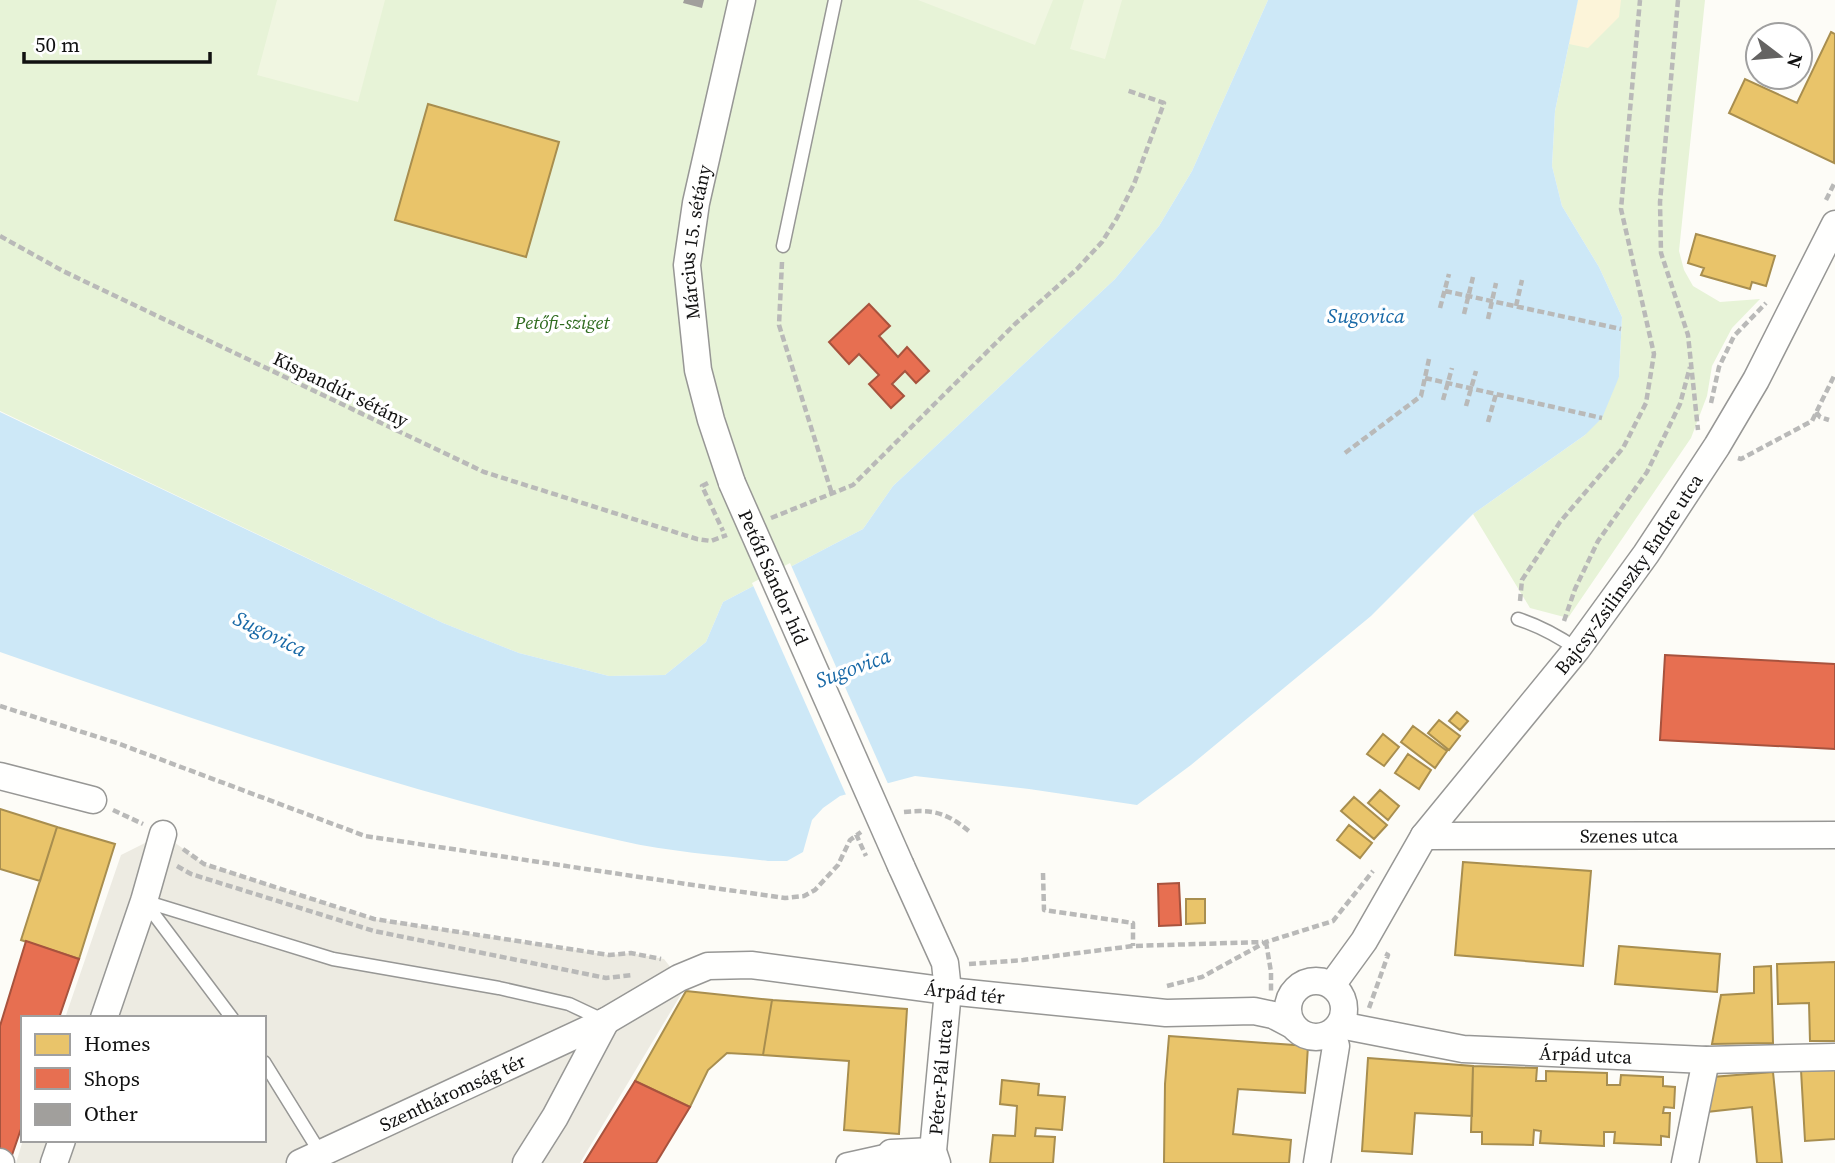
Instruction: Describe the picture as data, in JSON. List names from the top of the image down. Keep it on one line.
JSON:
{"streets":{"street":["Március 15. sétány","Bajcsy-Zsilinszky Endre utca","Petőfi Sándor híd","Szenes utca","Árpád tér","Árpád utca","Péter-Pál utca","Szentháromság tér"],"path":["Kispandúr sétány"]},"crossings":[["Március 15. sétány","Petőfi Sándor híd"],["Bajcsy-Zsilinszky Endre utca","Szenes utca"],["Bajcsy-Zsilinszky Endre utca","Árpád tér"],["Bajcsy-Zsilinszky Endre utca","Árpád utca"],["Petőfi Sándor híd","Árpád tér"],["Petőfi Sándor híd","Péter-Pál utca"],["Árpád tér","Árpád utca"],["Árpád tér","Péter-Pál utca"],["Árpád tér","Szentháromság tér"]],"water":["Sugovica"],"parks":["Petőfi-sziget"],"legend":["Homes","Shops","Other"],"scale_bar":"50 m","north":"right"}
